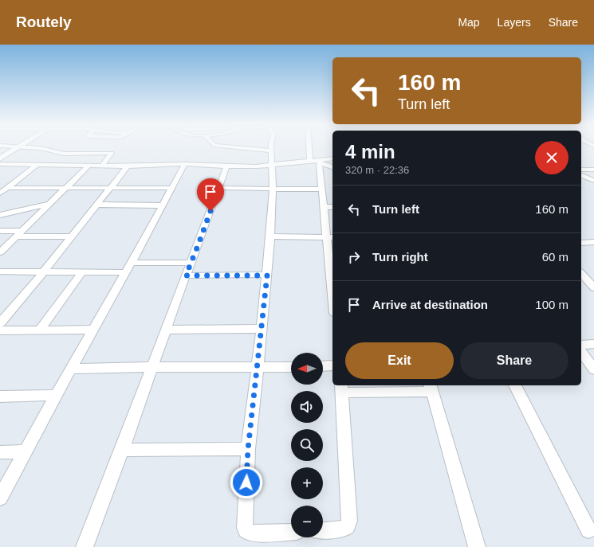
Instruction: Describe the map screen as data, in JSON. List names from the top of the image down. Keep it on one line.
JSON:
{"north":"left","page":{"header":"Routely","nav":["Map","Layers","Share"],"turn":["160 m","Turn left"],"heading":["4 min","320 m · 22:36"],"list":[{"name":"Turn left","value":"160 m"},{"name":"Turn right","value":"60 m"},{"name":"Arrive at destination","value":"100 m"}],"buttons":["Exit","Share"],"map_buttons":["+","−"]}}
